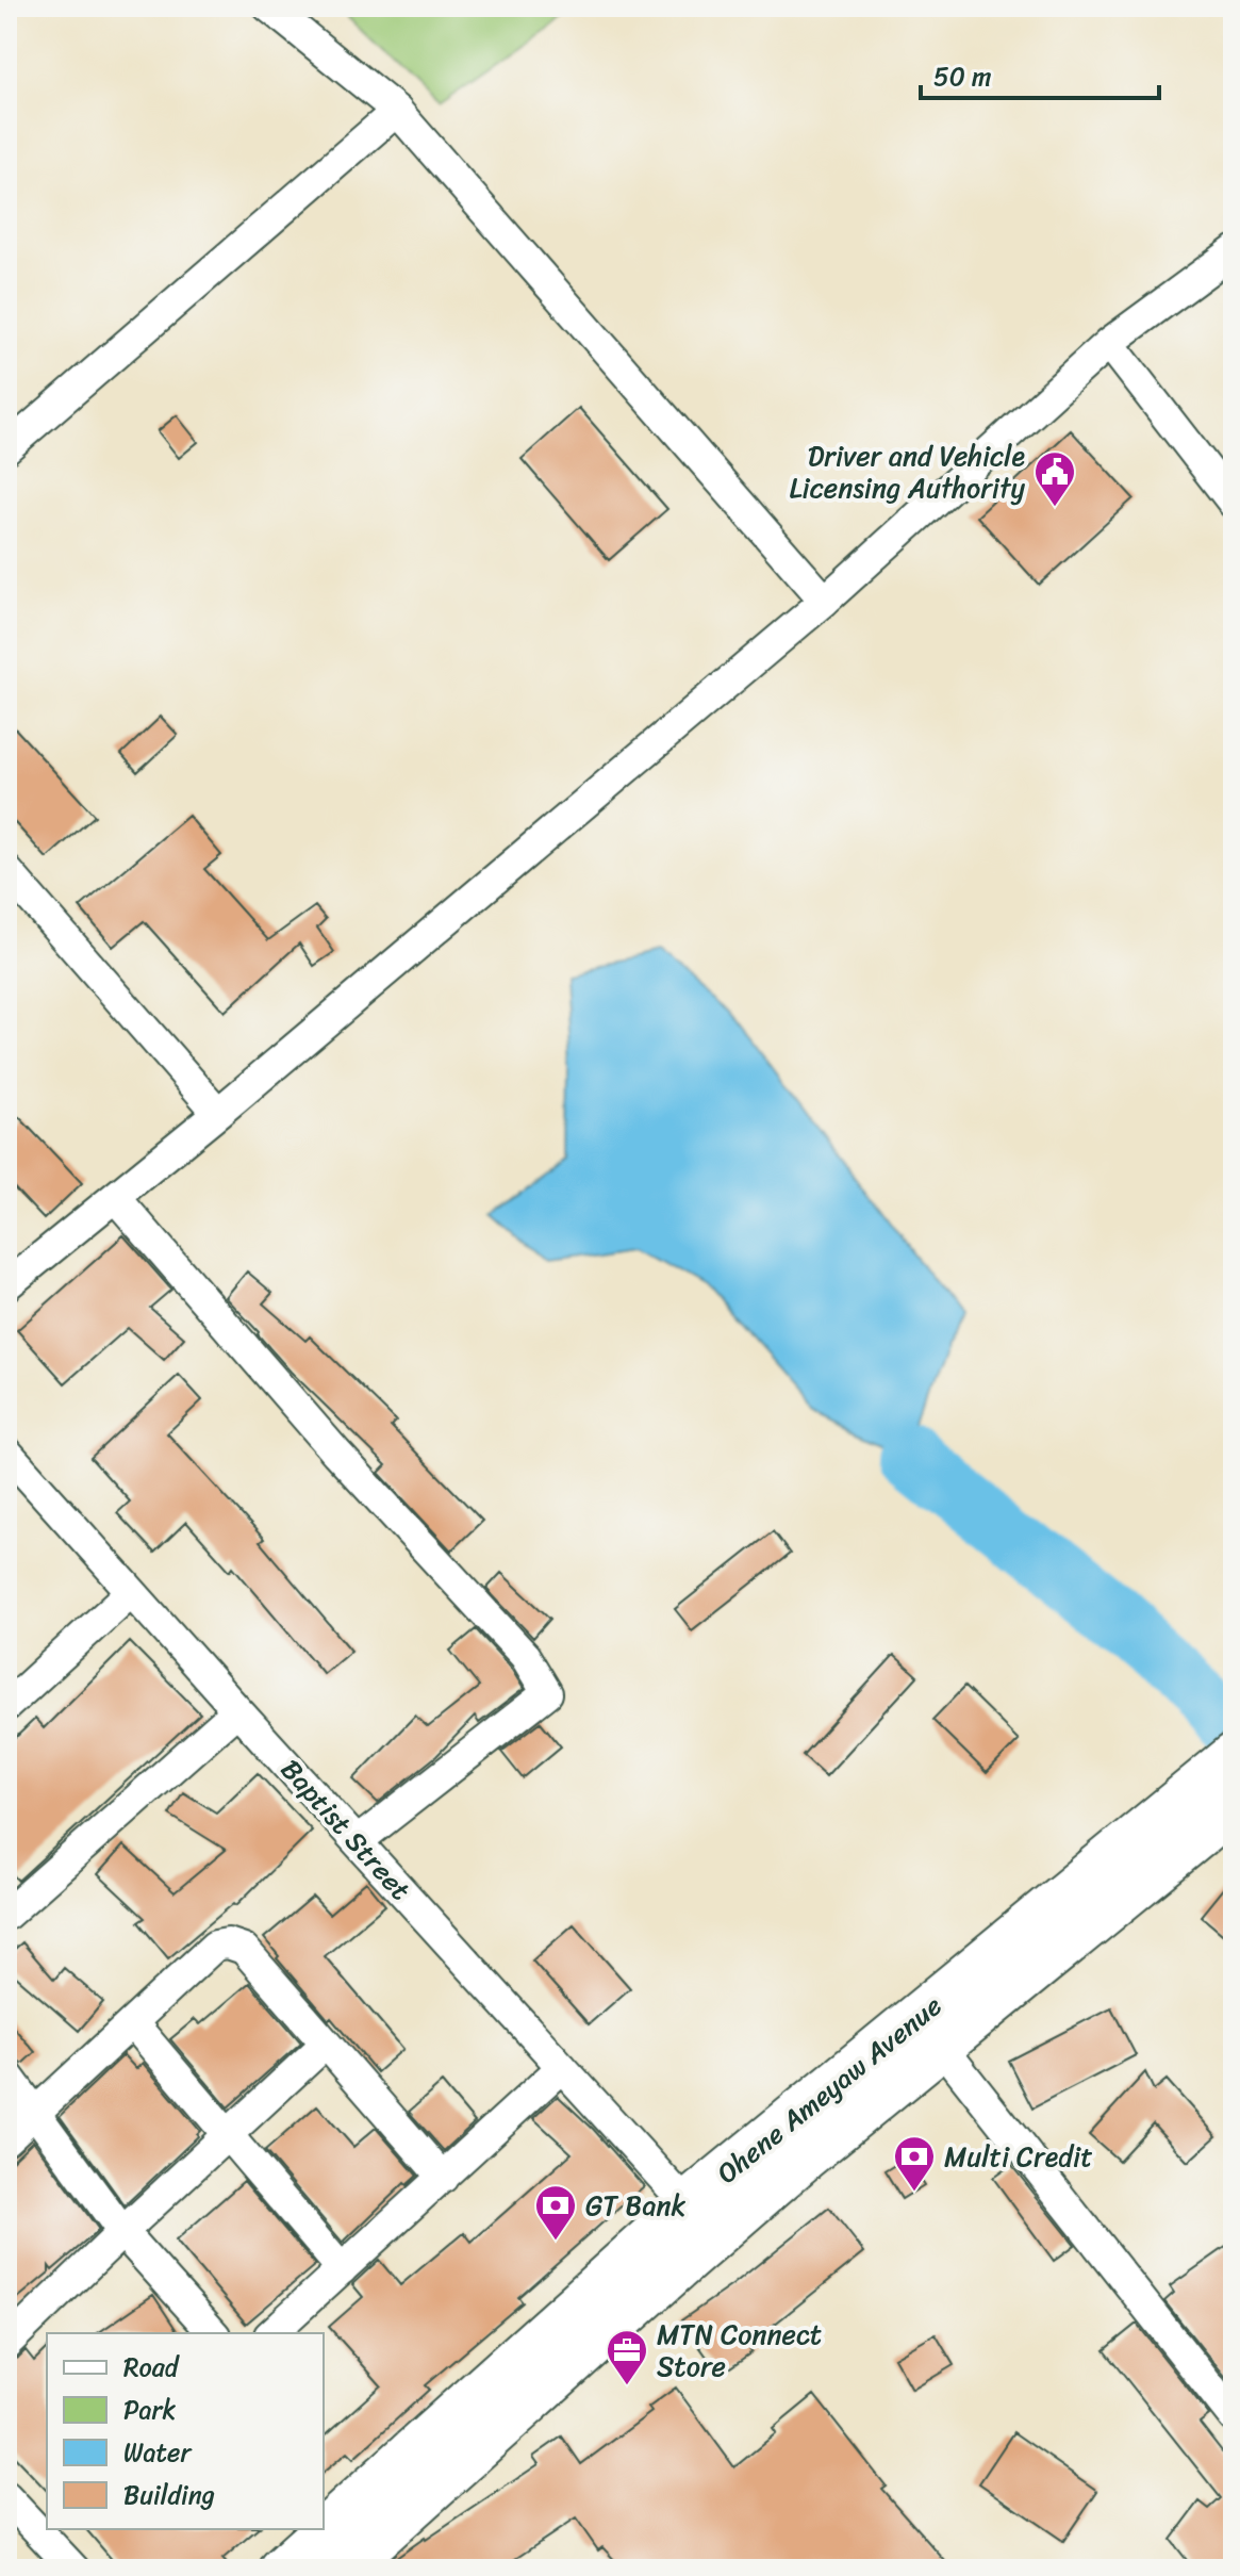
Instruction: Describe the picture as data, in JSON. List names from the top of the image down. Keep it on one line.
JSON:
{"streets":{"highway":["Ohene Ameyaw Avenue"],"street":["Baptist Street"]},"crossings":[["Baptist Street","Ohene Ameyaw Avenue"]],"places":{"public building":["Driver and Vehicle Licensing Authority"],"bank":["Multi Credit","GT Bank"],"office":["MTN Connect Store"]},"legend":["Road","Park","Water","Building"],"scale_bar":"50 m"}
